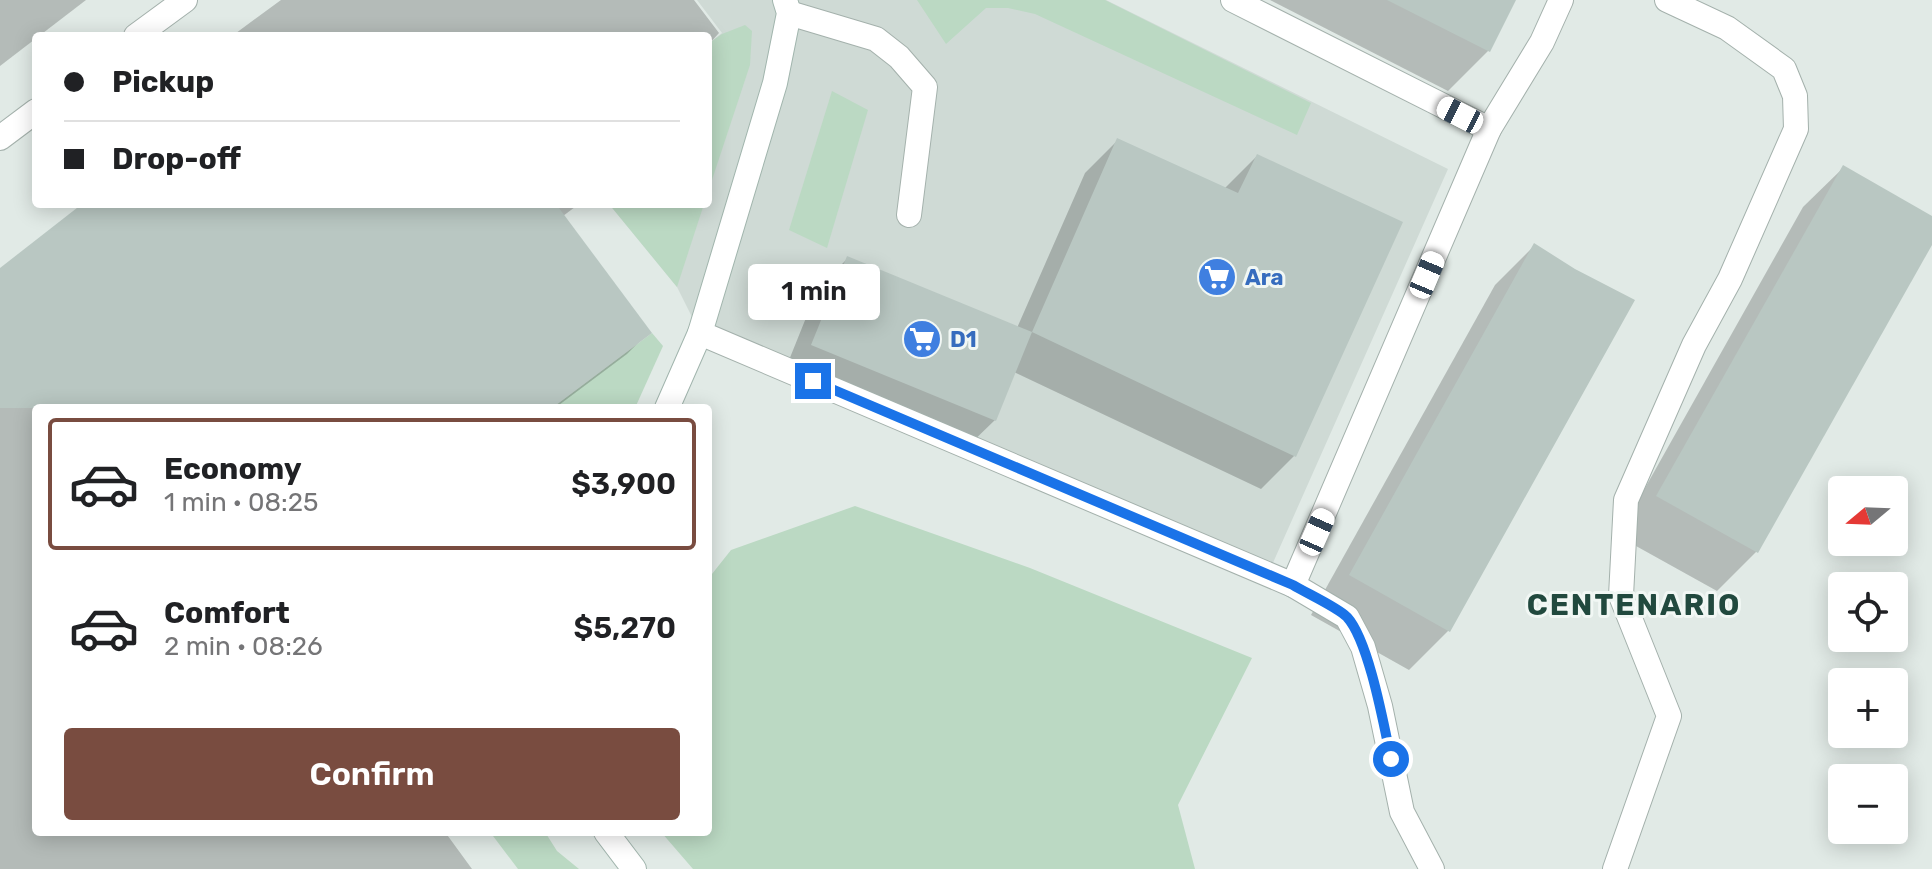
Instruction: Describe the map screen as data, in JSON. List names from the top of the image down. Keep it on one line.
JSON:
{"districts":["CENTENARIO"],"places":{"supermarket":["Ara","D1"]},"north":"left","page":{"banner":["Pickup","Drop-off"],"bubble":"1 min","list":[{"name":"Economy","note":"1 min · 08:25","value":"$3,900"},{"name":"Comfort","note":"2 min · 08:26","value":"$5,270"}],"map_buttons":["+","−"],"buttons":"Confirm"}}
